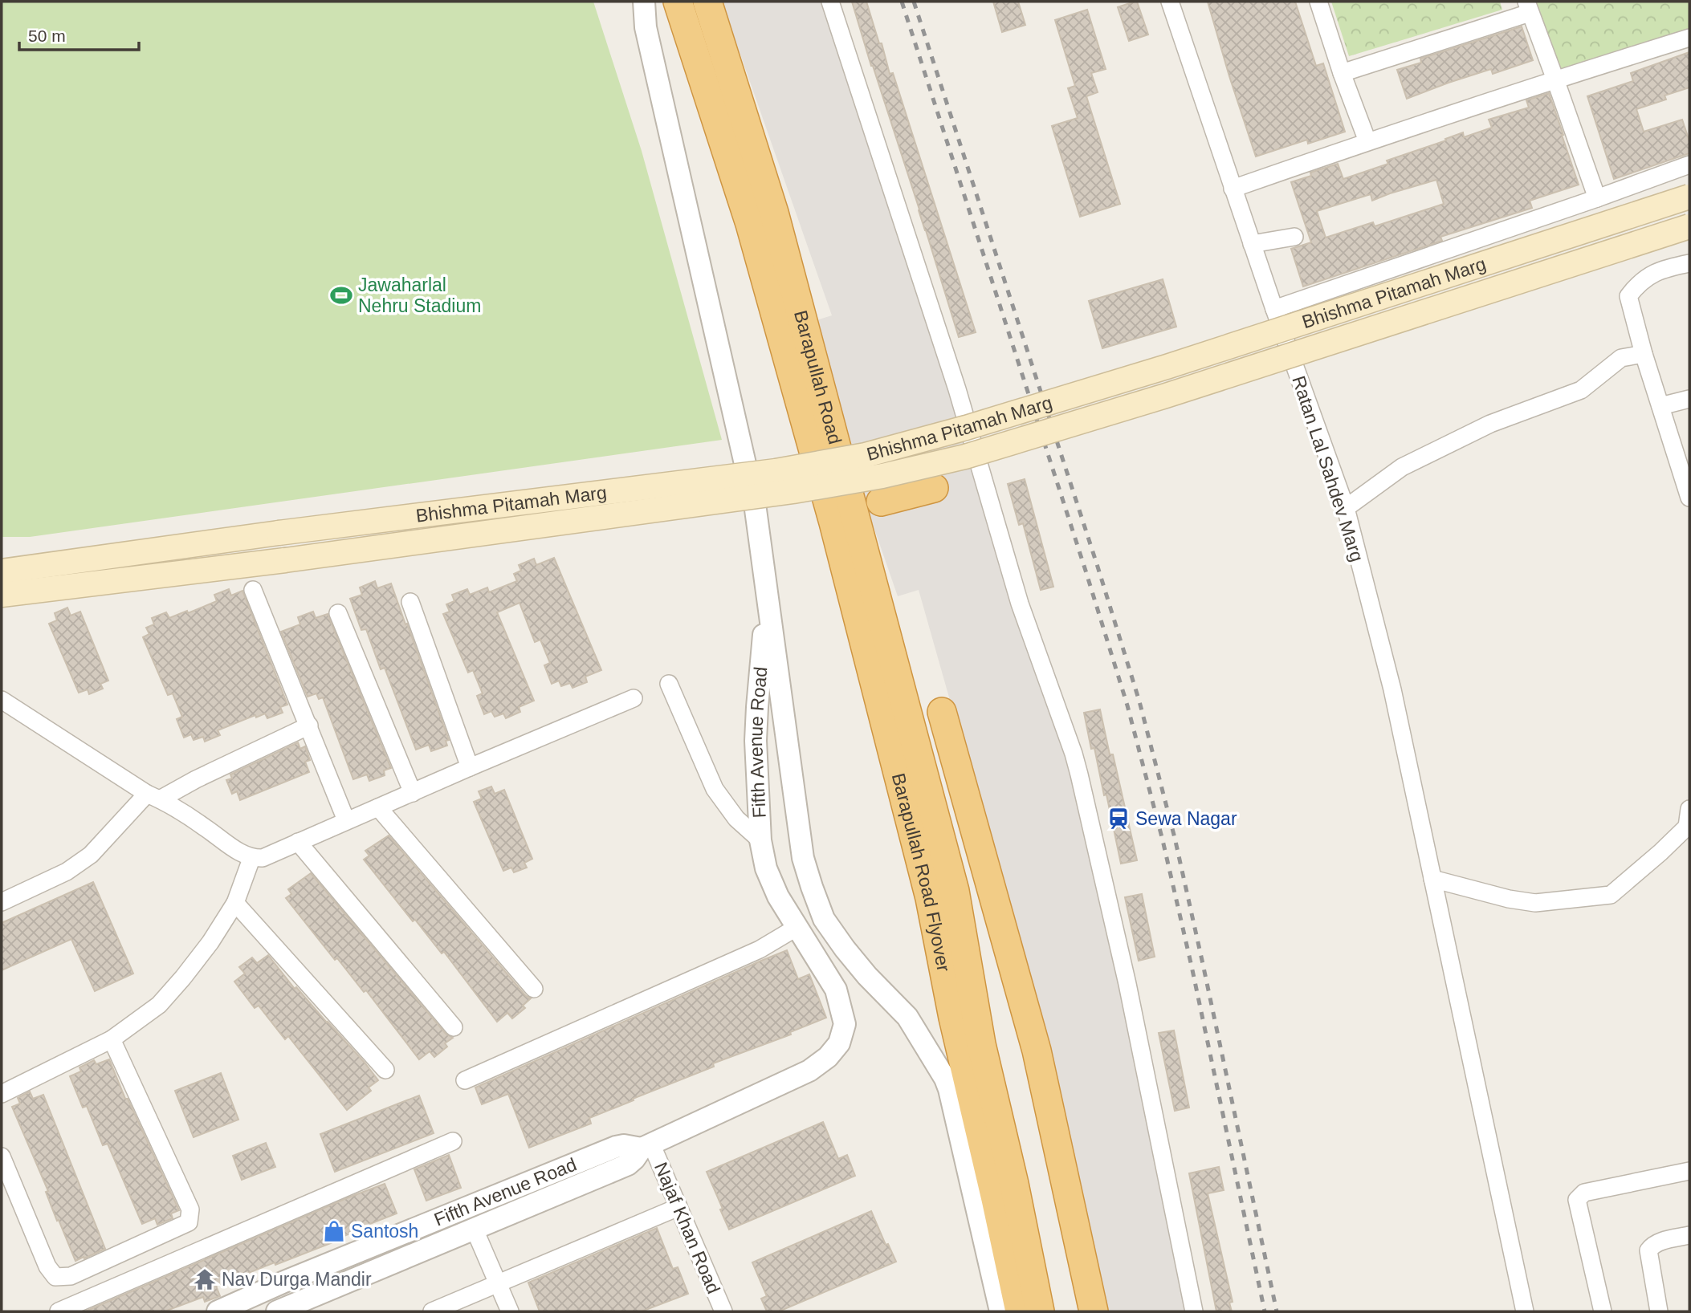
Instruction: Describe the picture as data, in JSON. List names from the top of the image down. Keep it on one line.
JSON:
{"streets":{"highway":["Barapullah Road","Barapullah Road Flyover"],"main road":["Bhishma Pitamah Marg"],"street":["Ratan Lal Sahdev Marg","Fifth Avenue Road","Najaf Khan Road"]},"crossings":[["Barapullah Road","Barapullah Road Flyover"],["Fifth Avenue Road","Najaf Khan Road"]],"places":{"sports":["Jawaharlal Nehru Stadium"],"station":["Sewa Nagar"],"shop":["Santosh"],"temple":["Nav Durga Mandir"]},"scale_bar":"50 m"}
